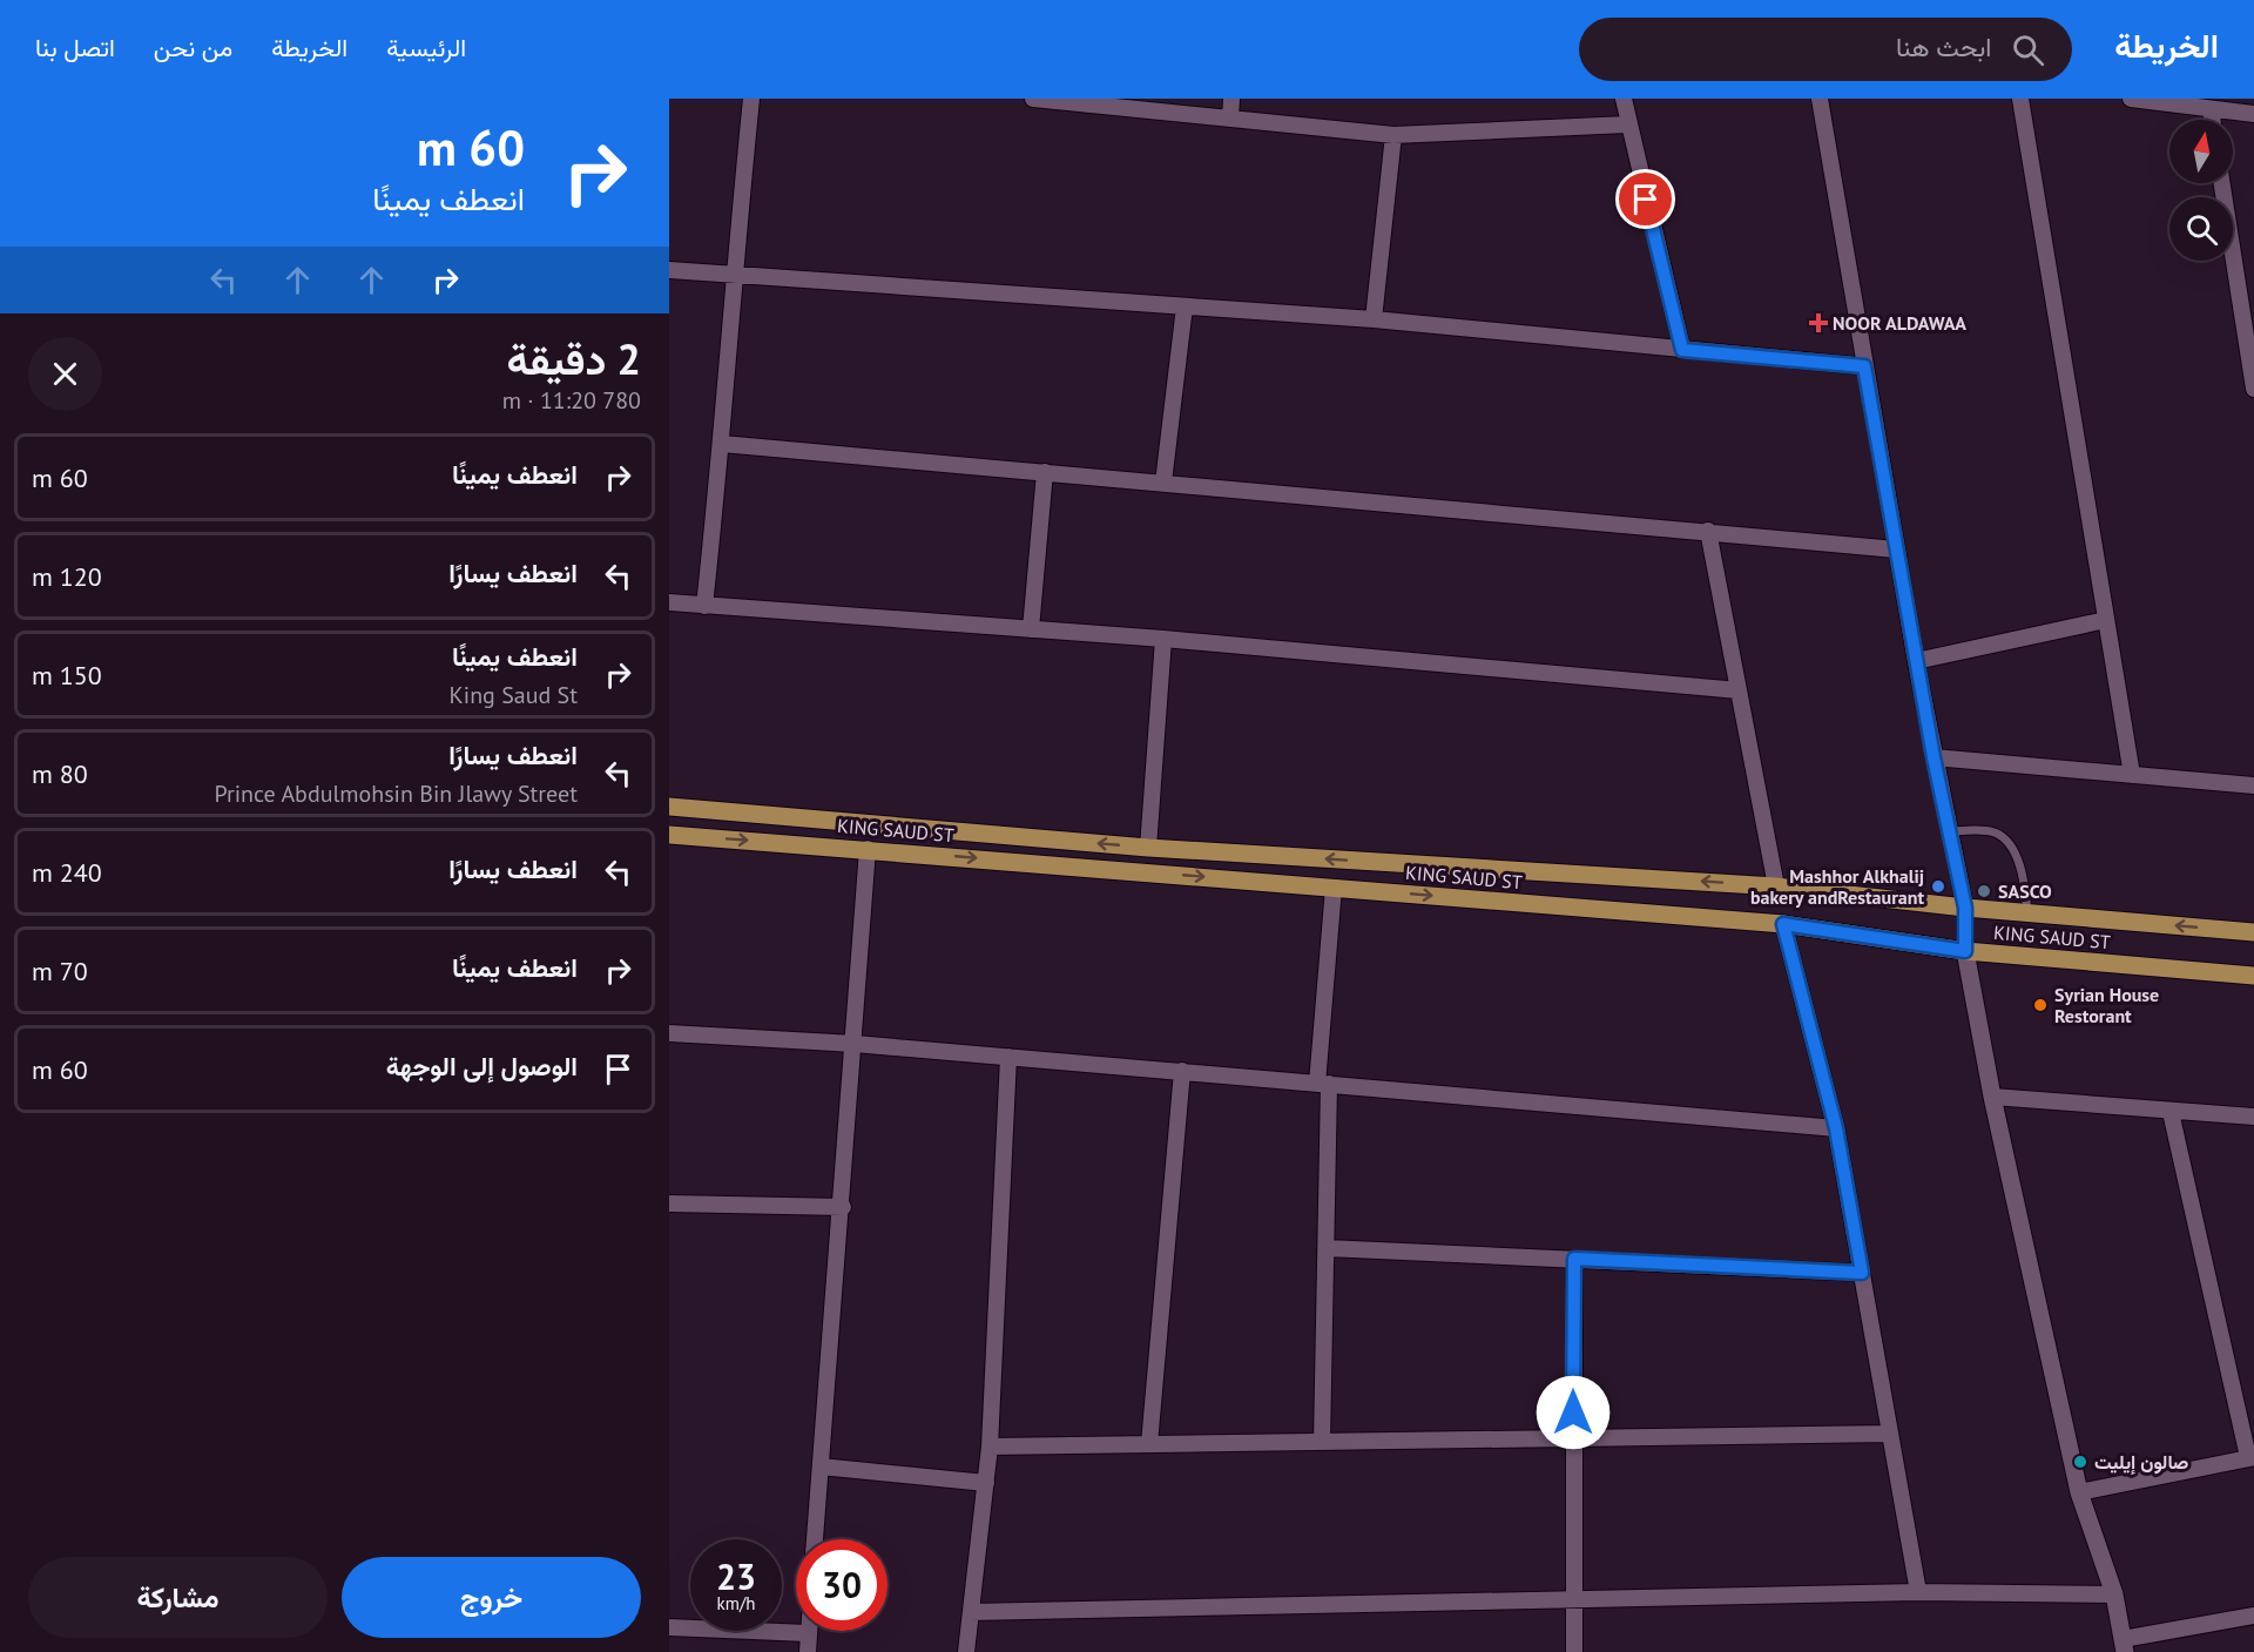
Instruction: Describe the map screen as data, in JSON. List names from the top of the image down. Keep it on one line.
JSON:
{"streets":{"main road":["KING SAUD ST"]},"places":{"health":["NOOR ALDAWAA"],"other":["Mashhor Alkhalij bakery andRestaurant","SASCO","Syrian House Restorant","صالون إيليت"]},"north":"top","page":{"header":"الخريطة","search":"ابحث هنا","nav":["الرئيسية","الخريطة","من نحن","اتصل بنا"],"turn":["60 m","انعطف يمينًا"],"heading":["2 دقيقة","780 m · 11:20"],"list":[{"name":"انعطف يمينًا","value":"60 m"},{"name":"انعطف يسارًا","value":"120 m"},{"name":"انعطف يمينًا","note":"King Saud St","value":"150 m"},{"name":"انعطف يسارًا","note":"Prince Abdulmohsin Bin Jlawy Street","value":"80 m"},{"name":"انعطف يسارًا","value":"240 m"},{"name":"انعطف يمينًا","value":"70 m"},{"name":"الوصول إلى الوجهة","value":"60 m"}],"speed":"23 km/h","limit":"30","buttons":["خروج","مشاركة"]}}
